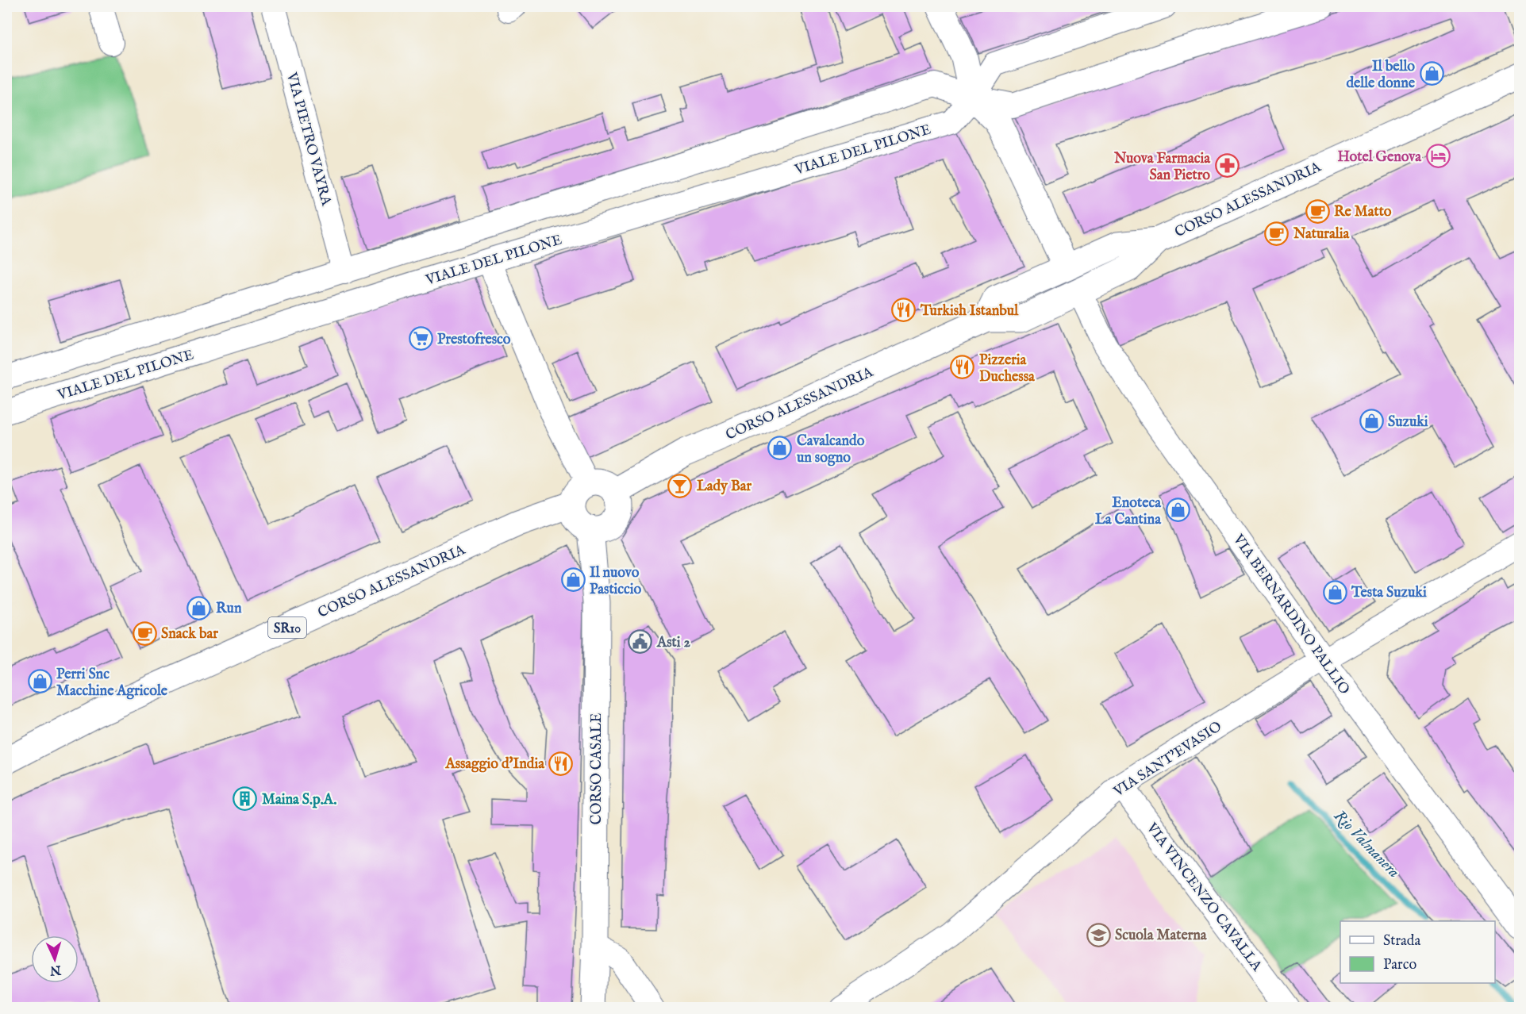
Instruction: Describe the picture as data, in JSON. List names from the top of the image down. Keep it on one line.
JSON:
{"streets":{"main road":["CORSO ALESSANDRIA","SR10","CORSO CASALE"],"street":["VIA PIETRO VAYRA","VIALE DEL PILONE","VIA BERNARDINO PALLIO","VIA SANT'EVASIO","VIA VINCENZO CAVALLA"]},"crossings":[["CORSO ALESSANDRIA","VIA BERNARDINO PALLIO"],["CORSO ALESSANDRIA","CORSO CASALE"],["VIA BERNARDINO PALLIO","VIA SANT'EVASIO"],["VIA SANT'EVASIO","VIA VINCENZO CAVALLA"]],"water":["Rio Valmanera"],"places":{"shop":["Il bello delle donne","Suzuki","Cavalcando un sogno","Enoteca La Cantina","Il nuovo Pasticcio","Testa Suzuki","Run","Perri Snc Macchine Agricole"],"hotel":["Hotel Genova"],"pharmacy":["Nuova Farmacia San Pietro"],"cafe":["Re Matto","Naturalia","Snack bar"],"restaurant":["Turkish Istanbul","Pizzeria Duchessa","Assaggio d'India"],"supermarket":["Prestofresco"],"bar":["Lady Bar"],"public building":["Asti 2"],"building":["Maina S.p.A."],"school or university":["Scuola Materna"]},"legend":["Strada","Parco"],"north":"bottom"}
